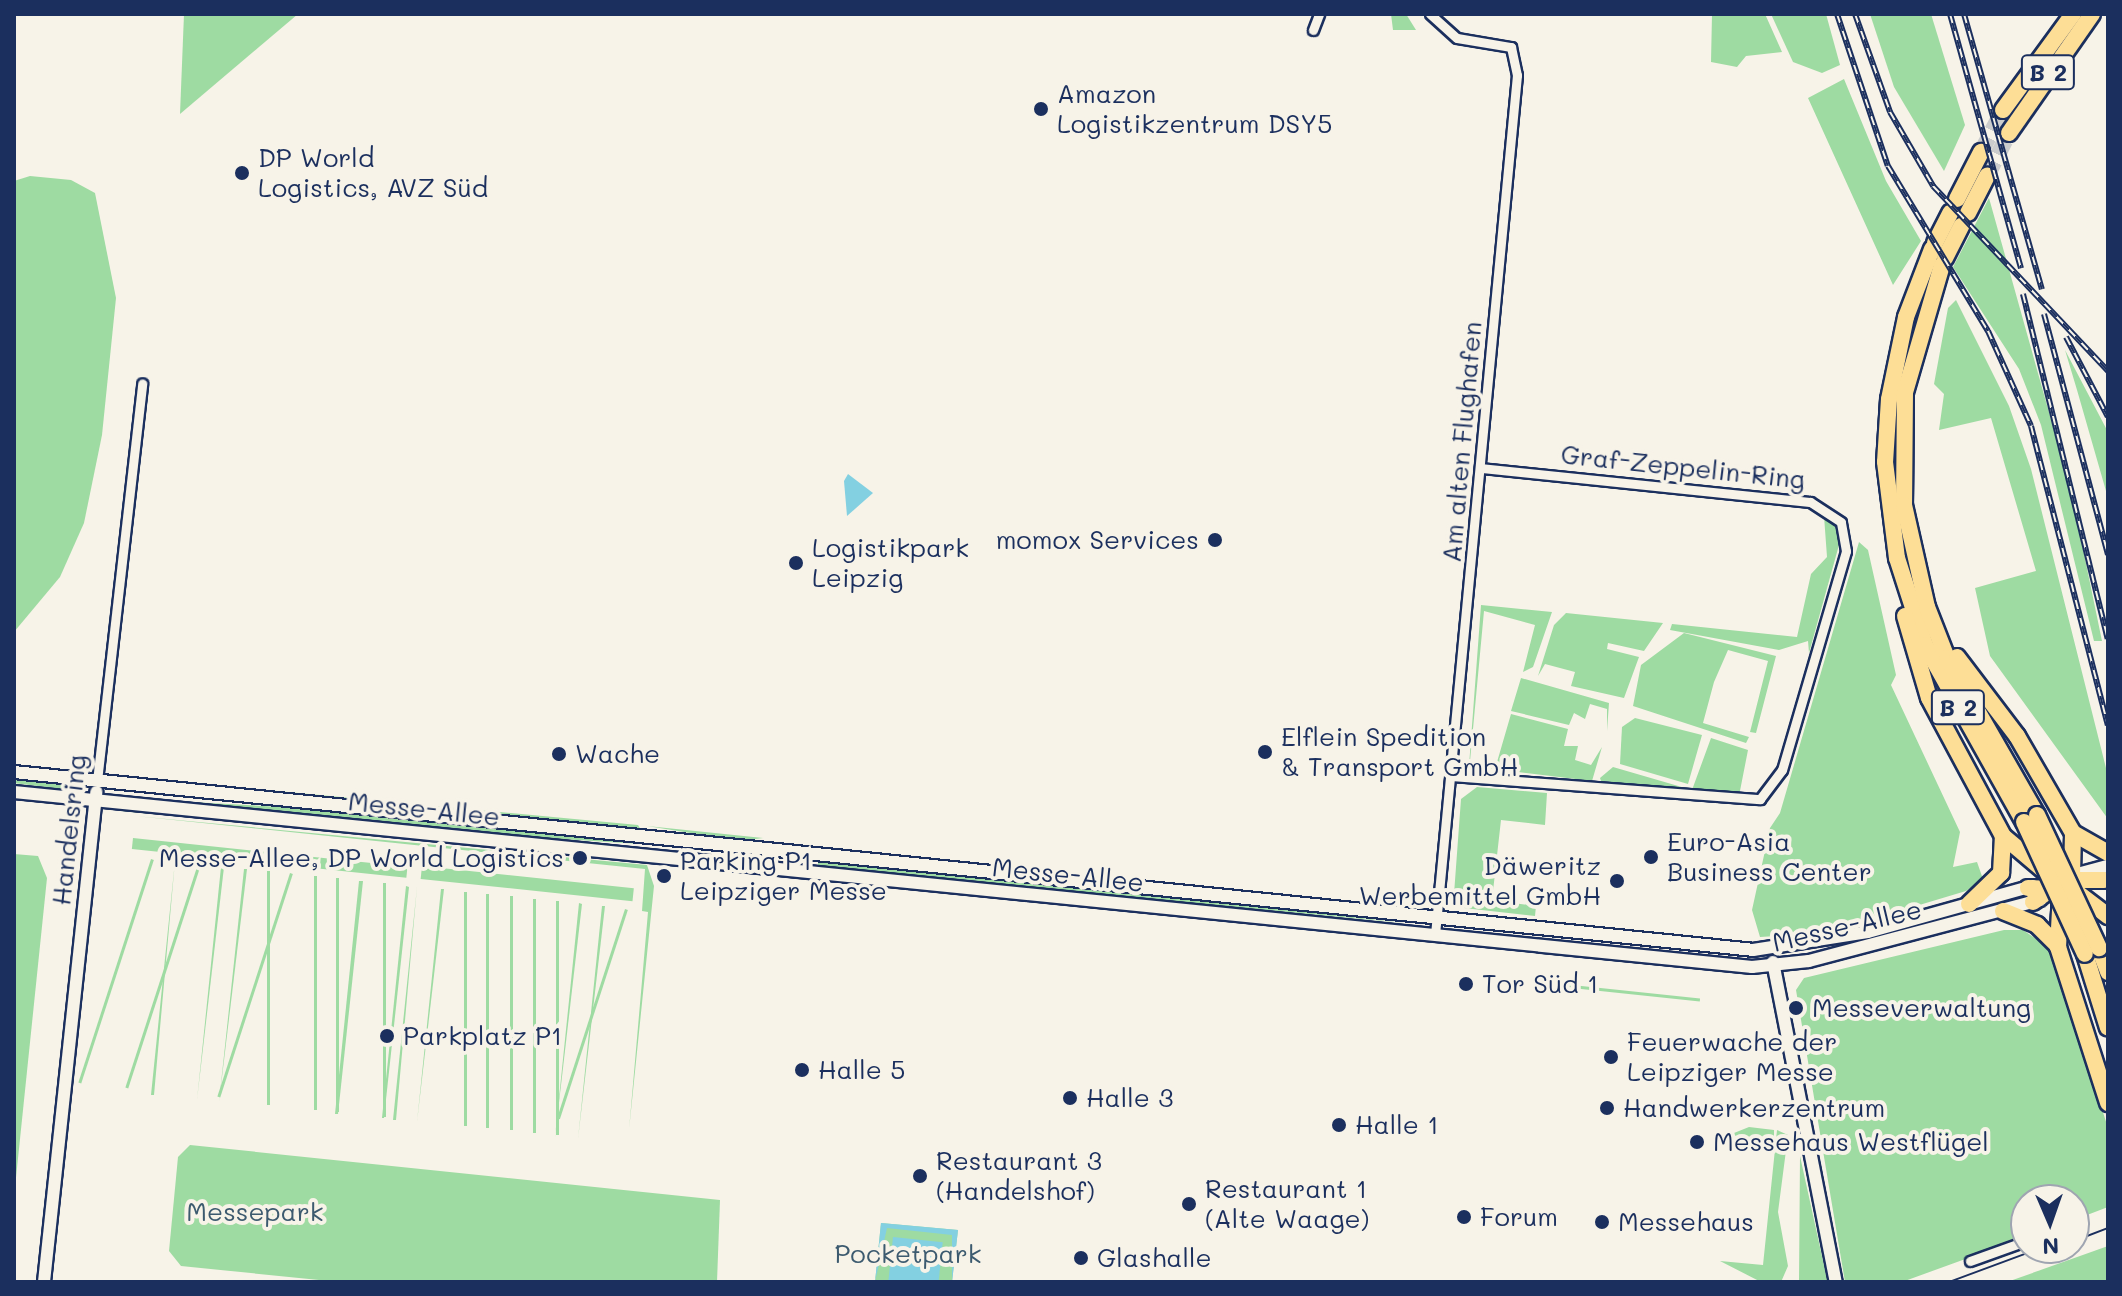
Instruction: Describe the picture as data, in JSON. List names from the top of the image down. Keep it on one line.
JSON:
{"streets":{"highway":["B 2"],"main road":["Messe-Allee","Handelsring"],"street":["Am alten Flughafen","Graf-Zeppelin-Ring"]},"crossings":[["Am alten Flughafen","Graf-Zeppelin-Ring"],["Am alten Flughafen","Messe-Allee"],["Messe-Allee","Handelsring"]],"parks":["Messepark","Pocketpark"],"places":["Amazon Logistikzentrum DSY5","DP World Logistics, AVZ Süd","momox Services","Logistikpark Leipzig","Elflein Spedition & Transport GmbH","Wache","Euro-Asia Business Center","Messe-Allee, DP World Logistics","Parking P1 Leipziger Messe","Däweritz Werbemittel GmbH","Tor Süd 1","Messeverwaltung","Parkplatz P1","Feuerwache der Leipziger Messe","Halle 5","Halle 3","Handwerkerzentrum","Halle 1","Messehaus Westflügel","Restaurant 3 (Handelshof)","Restaurant 1 (Alte Waage)","Forum","Messehaus","Glashalle"],"north":"bottom"}
